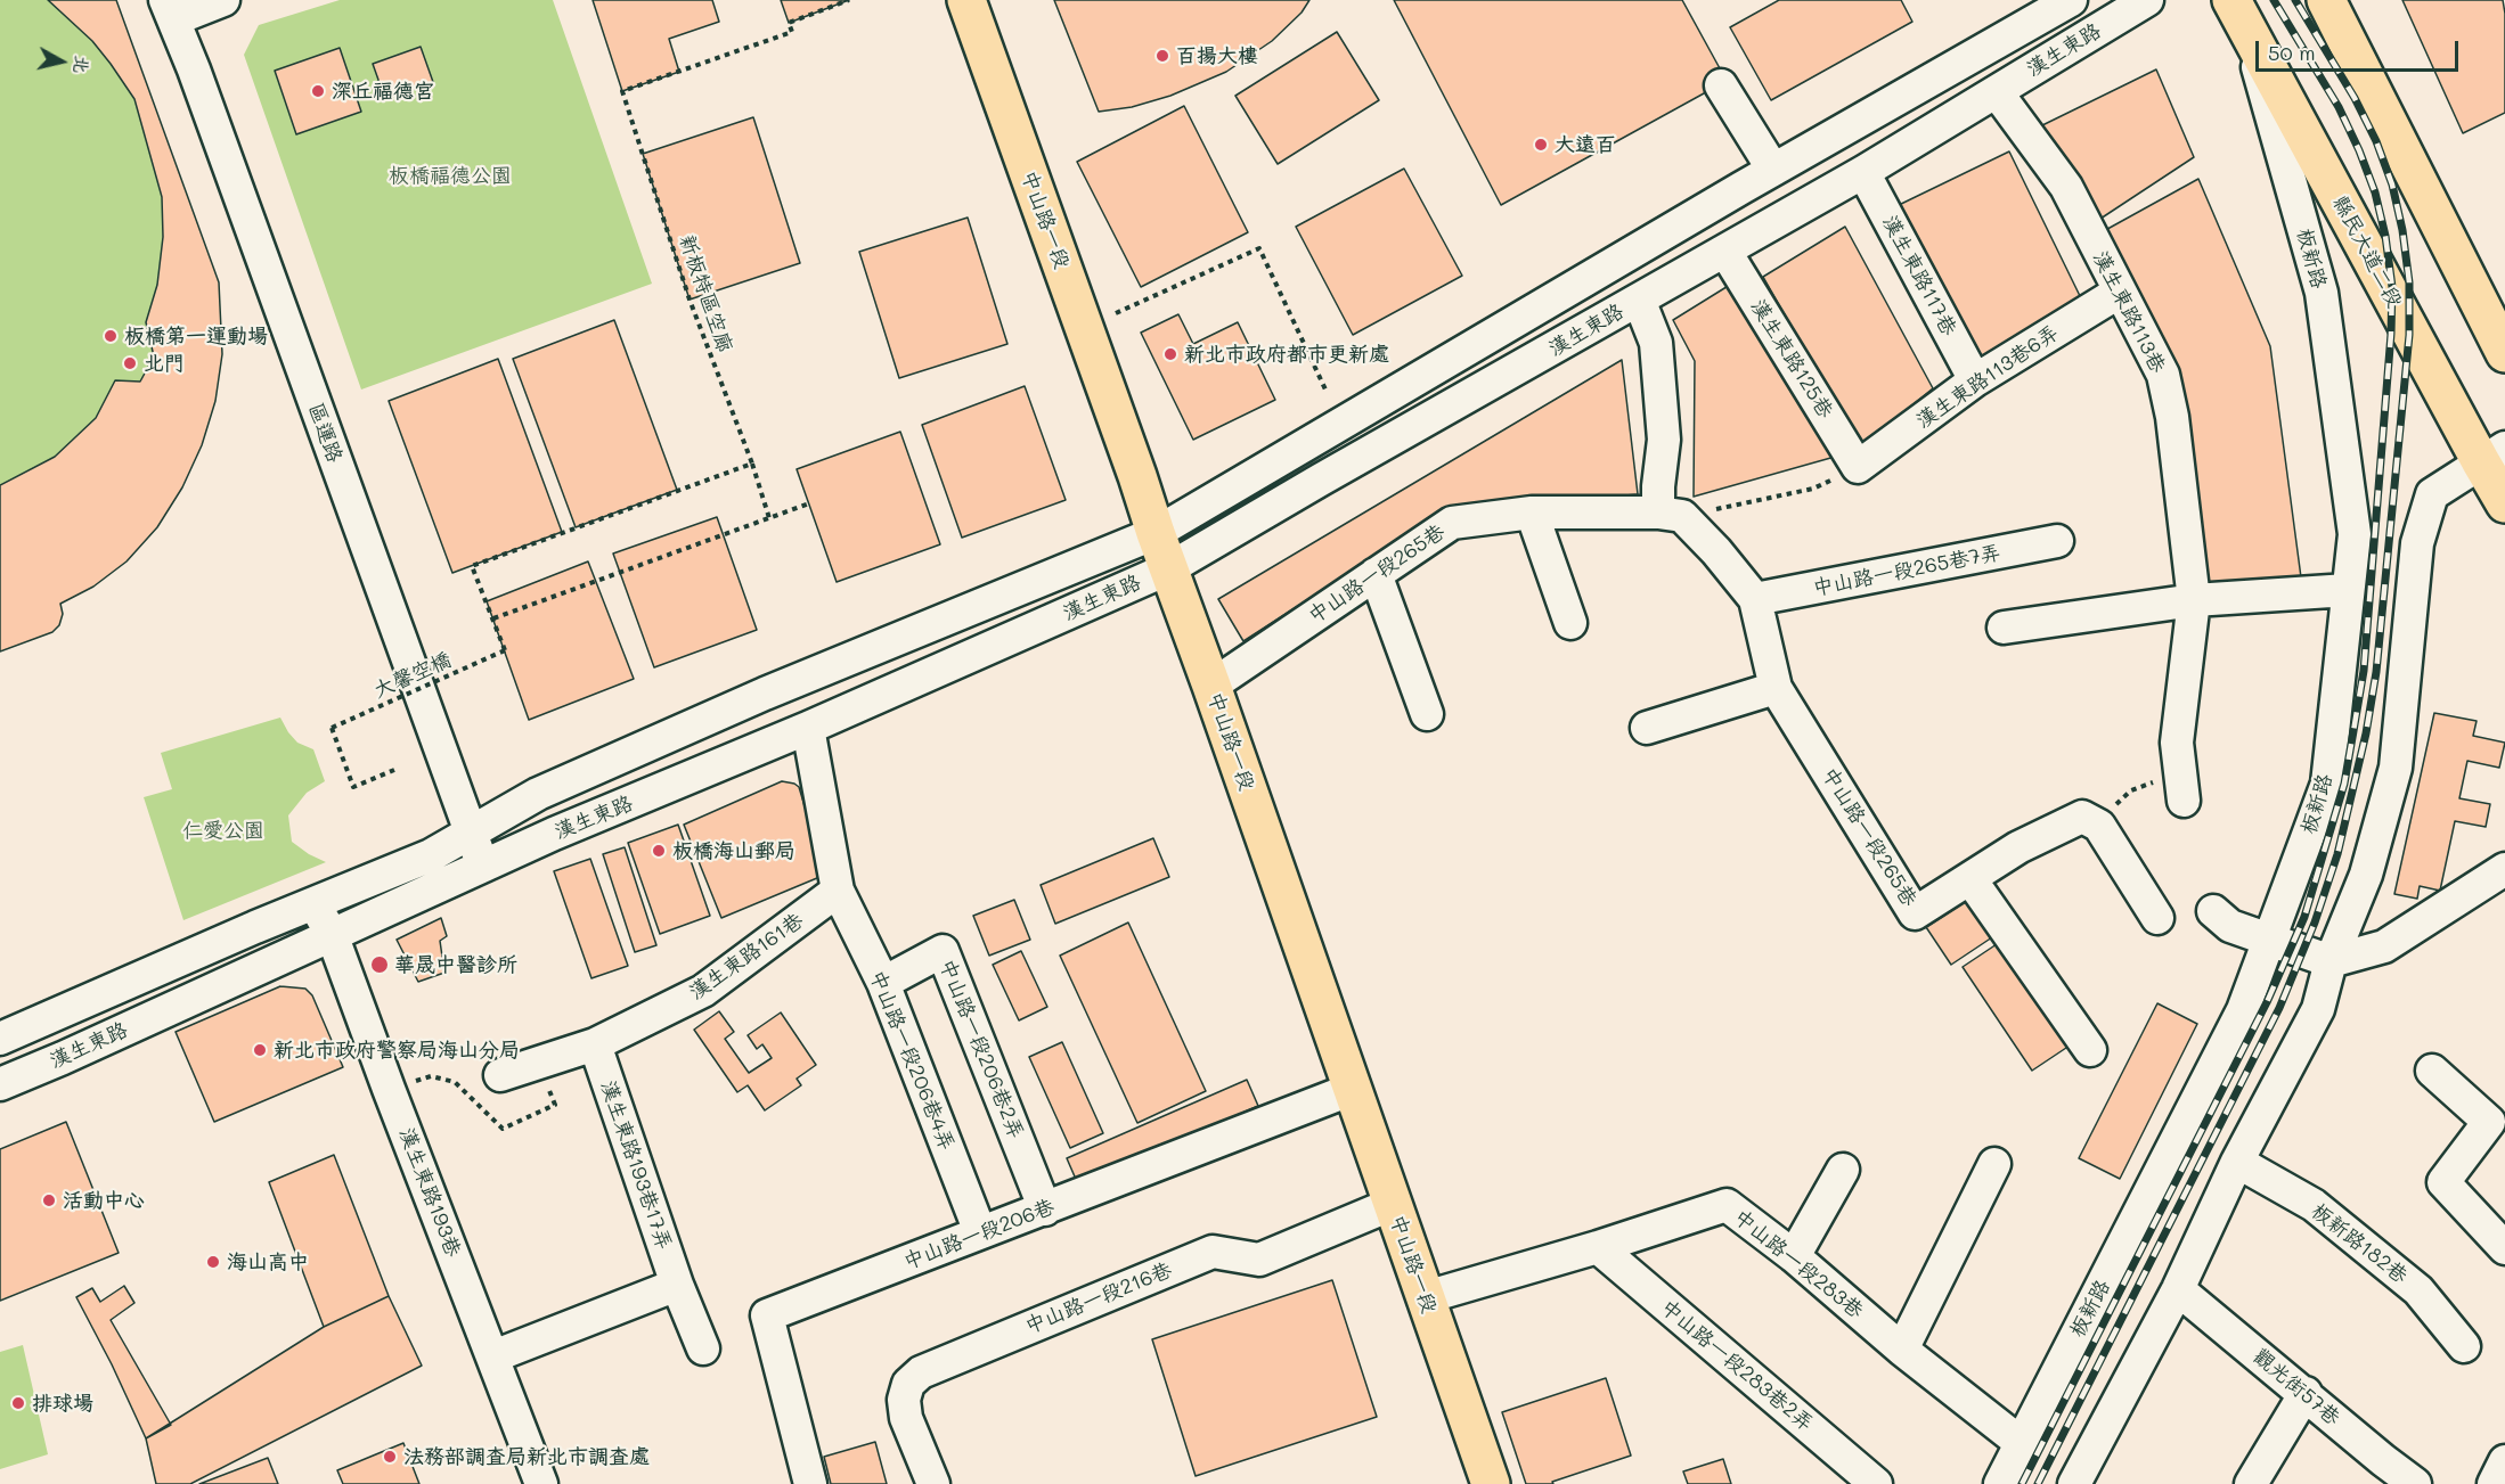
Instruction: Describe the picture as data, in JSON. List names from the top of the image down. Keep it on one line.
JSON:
{"streets":{"main road":["中山路一段","縣民大道二段"],"street":["漢生東路","板新路","漢生東路117巷","漢生東路113巷","漢生東路125巷","漢生東路113巷6弄","區運路","中山路一段265巷7弄","中山路一段265巷","漢生東路161巷","中山路一段206巷2弄","中山路一段206巷4弄","漢生東路193巷17弄","漢生東路193巷","中山路一段206巷","板新路182巷","中山路一段283巷","中山路一段216巷","中山路一段283巷2弄","觀光街57巷"],"path":["新板特區空廊","大馨空橋"]},"crossings":[["漢生東路","中山路一段"],["漢生東路","漢生東路117巷"],["漢生東路","漢生東路113巷"],["漢生東路","漢生東路125巷"],["漢生東路","區運路"],["漢生東路","中山路一段206巷4弄"],["漢生東路","漢生東路193巷"],["中山路一段","中山路一段265巷"],["中山路一段","中山路一段206巷"],["中山路一段","中山路一段283巷"],["中山路一段","中山路一段216巷"],["縣民大道二段","板新路"],["板新路","中山路一段283巷"],["漢生東路117巷","漢生東路113巷6弄"],["漢生東路113巷","漢生東路113巷6弄"],["漢生東路125巷","漢生東路113巷6弄"],["中山路一段265巷7弄","中山路一段265巷"],["漢生東路161巷","中山路一段206巷4弄"],["漢生東路161巷","漢生東路193巷17弄"],["中山路一段206巷2弄","中山路一段206巷4弄"],["中山路一段206巷2弄","中山路一段206巷"],["中山路一段206巷4弄","中山路一段206巷"],["中山路一段283巷","中山路一段283巷2弄"]],"parks":["板橋福德公園","仁愛公園"],"places":["百揚大樓","深丘福德宮","大遠百","板橋第一運動場","新北市政府都市更新處","北門","板橋海山郵局","華晟中醫診所","新北市政府警察局海山分局","活動中心","海山高中","排球場","法務部調查局新北市調查處"],"scale_bar":"50 m","north":"right"}
